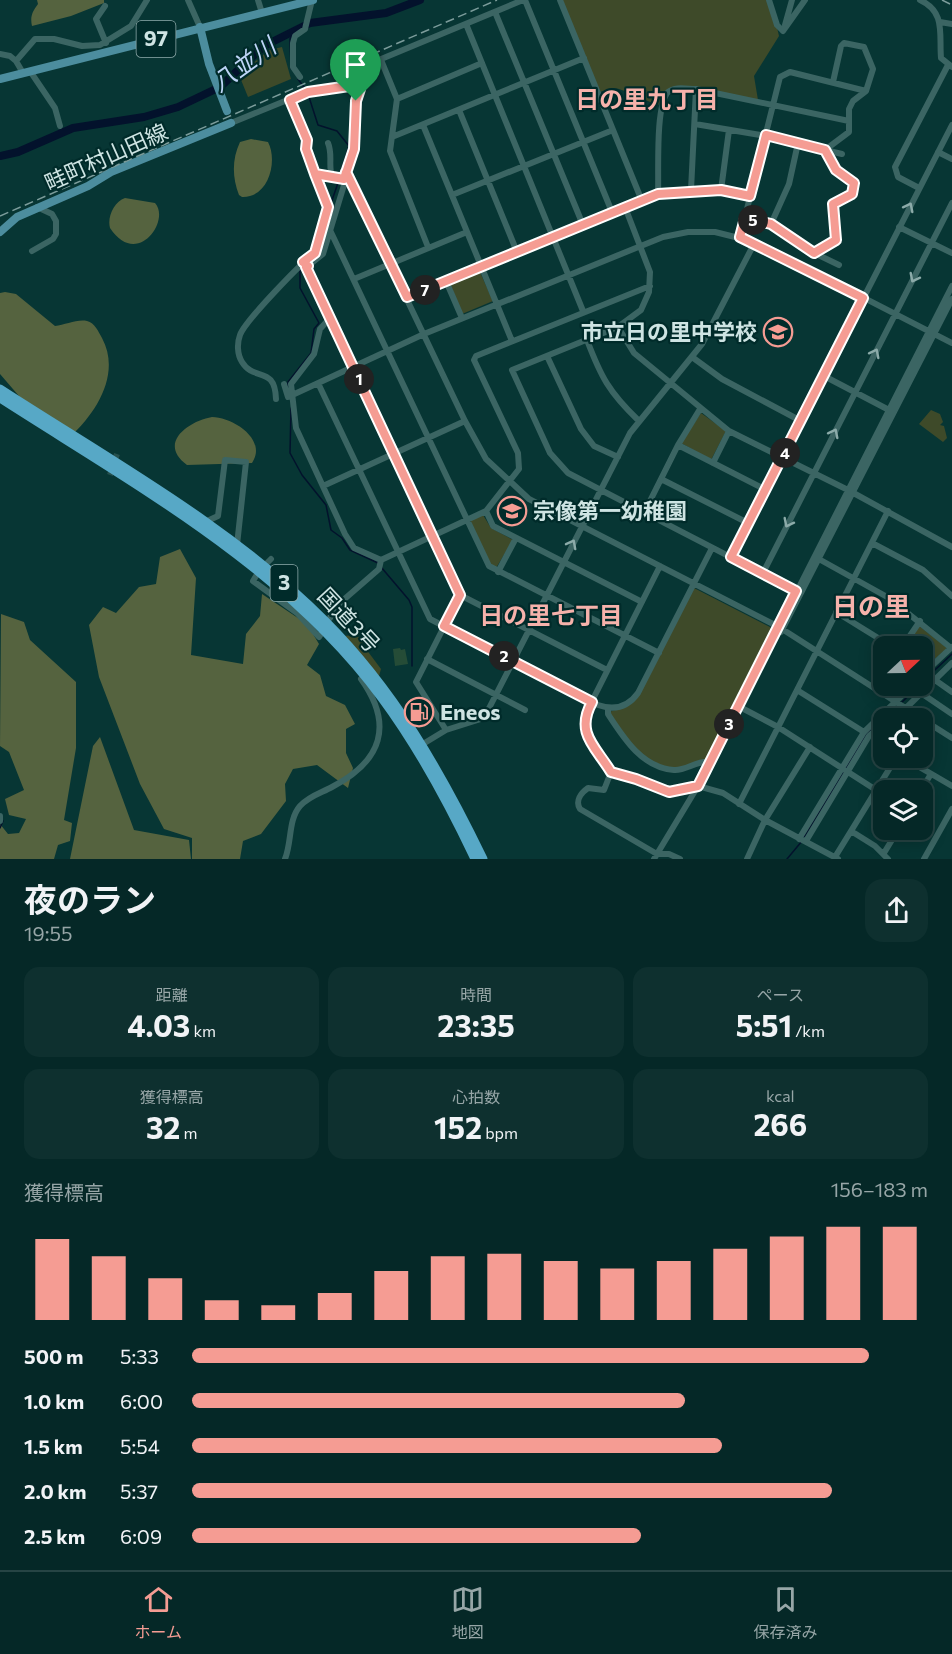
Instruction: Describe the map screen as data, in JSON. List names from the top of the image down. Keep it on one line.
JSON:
{"streets":{"highway":["3","国道3号"],"main road":["97","畦町村山田線"]},"districts":["日の里九丁目","日の里","日の里七丁目"],"water":["八並川"],"places":{"school or university":["市立日の里中学校","宗像第一幼稚園"],"fuel station":["Eneos"]},"north":"right","page":{"pins":["5","7","1","4","2","3"],"heading":["夜のラン","19:55"],"stats":[["距離","4.03 km"],["時間","23:35"],["ペース","5:51 /km"],["獲得標高","32 m"],["心拍数","152 bpm"],["kcal","266"]],"chart":["獲得標高","156–183 m"],"list":[{"name":"500 m","note":"5:33"},{"name":"1.0 km","note":"6:00"},{"name":"1.5 km","note":"5:54"},{"name":"2.0 km","note":"5:37"},{"name":"2.5 km","note":"6:09"}],"tabs":["ホーム","地図","保存済み"]}}
